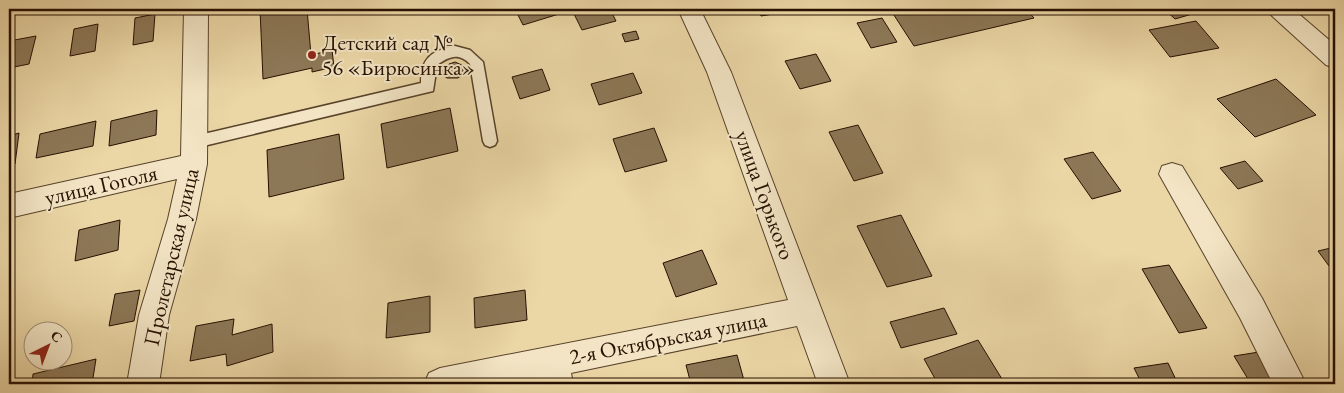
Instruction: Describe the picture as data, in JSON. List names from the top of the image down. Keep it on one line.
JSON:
{"streets":{"street":["улица Гоголя","улица Горького","Пролетарская улица","2-я Октябрьская улица"]},"crossings":[["улица Гоголя","Пролетарская улица"],["улица Горького","2-я Октябрьская улица"]],"places":["Детский сад № 56 «Бирюсинка»"],"north":"top right"}
